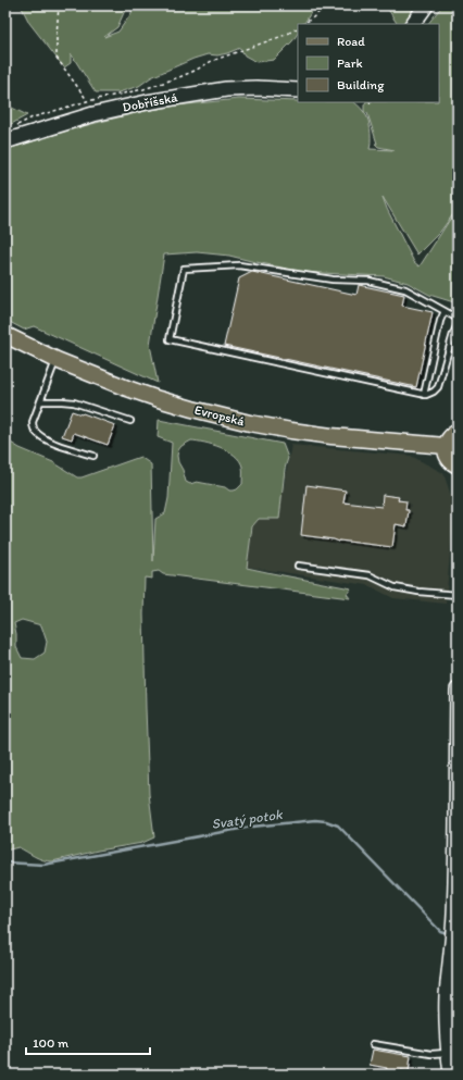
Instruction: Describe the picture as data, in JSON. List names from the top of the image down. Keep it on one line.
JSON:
{"streets":{"main road":["Dobříšská","Evropská"]},"water":["Svatý potok"],"legend":["Road","Park","Building"],"scale_bar":"100 m"}
